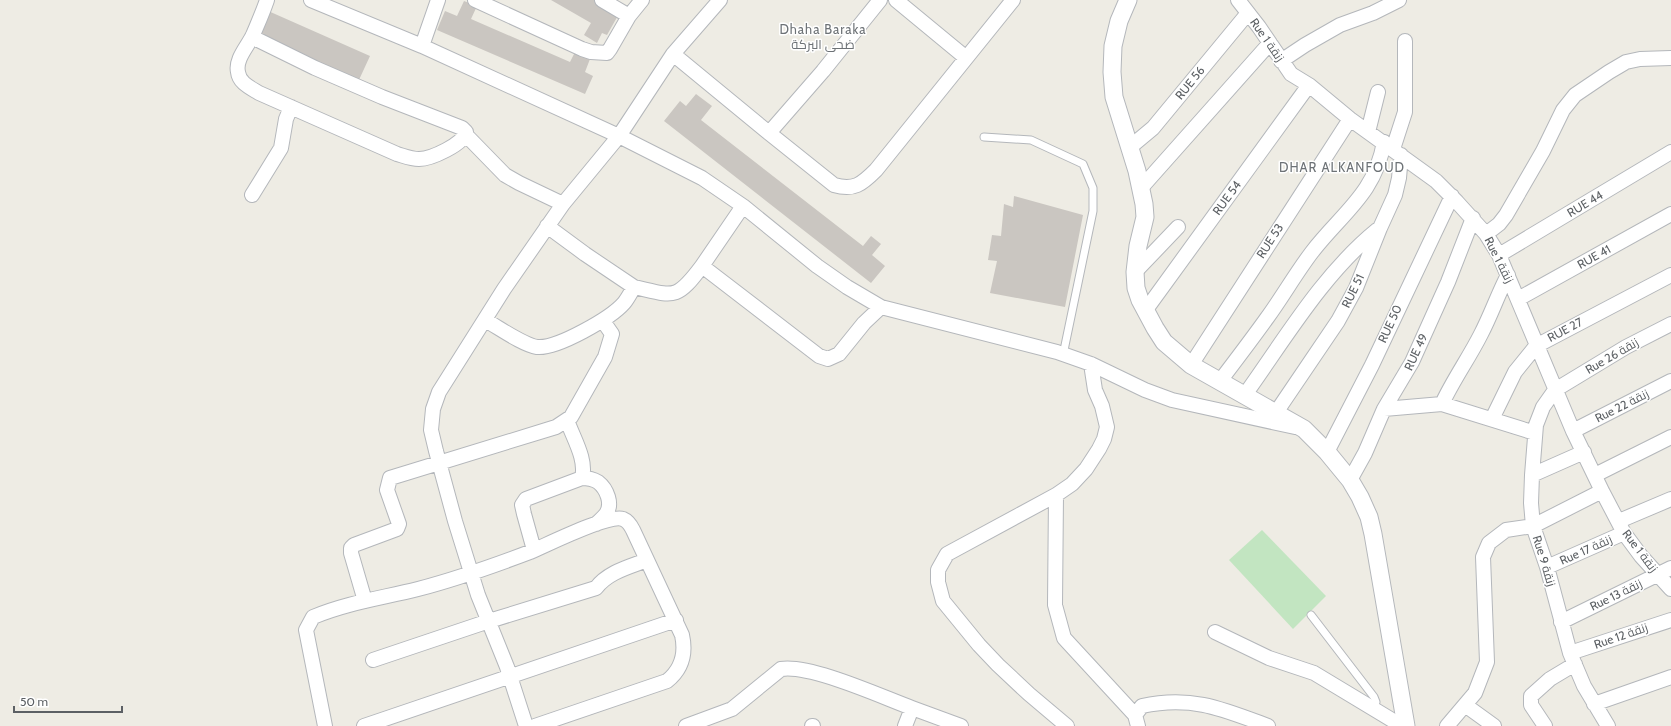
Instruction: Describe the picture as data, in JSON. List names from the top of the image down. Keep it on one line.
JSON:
{"streets":{"street":["Rue 1 زنقة","RUE 56","RUE 54","RUE 44","RUE 53","RUE 41","RUE 51","RUE 50","RUE 27","RUE 49","Rue 26 زنقة","Rue 22 زنقة","Rue 17 زنقة","Rue 9 زنقة","Rue 13 زنقة","Rue 12 زنقة"]},"crossings":[["Rue 1 زنقة","RUE 56"],["Rue 1 زنقة","RUE 54"],["Rue 1 زنقة","RUE 44"],["Rue 1 زنقة","RUE 53"],["Rue 1 زنقة","RUE 41"],["Rue 1 زنقة","RUE 51"],["Rue 1 زنقة","RUE 50"],["Rue 1 زنقة","RUE 27"],["Rue 1 زنقة","RUE 49"],["Rue 1 زنقة","Rue 26 زنقة"],["Rue 1 زنقة","Rue 22 زنقة"],["Rue 1 زنقة","Rue 17 زنقة"],["Rue 1 زنقة","Rue 9 زنقة"],["Rue 1 زنقة","Rue 13 زنقة"],["Rue 26 زنقة","Rue 9 زنقة"],["Rue 17 زنقة","Rue 9 زنقة"],["Rue 9 زنقة","Rue 13 زنقة"],["Rue 9 زنقة","Rue 12 زنقة"]],"districts":["Dhaha Baraka ضحى البركة","DHAR ALKANFOUD"],"scale_bar":"50 m"}
